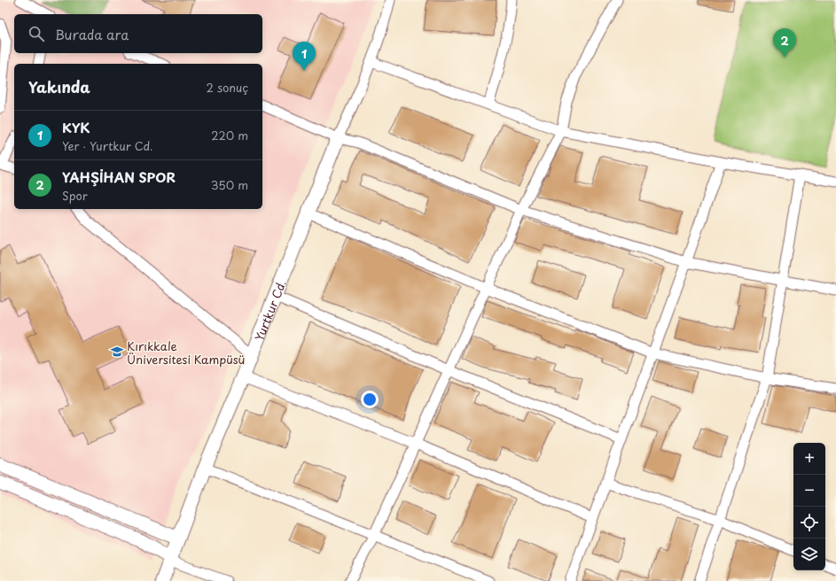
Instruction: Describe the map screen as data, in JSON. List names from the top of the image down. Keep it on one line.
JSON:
{"streets":{"street":["Yurtkur Cd."]},"places":{"school or university":["Kırıkkale Üniversitesi Kampüsü"]},"page":{"search":"Burada ara","pins":["2","1"],"heading":["Yakında","2 sonuç"],"list":[{"mark":"1","name":"KYK","note":"Yer · Yurtkur Cd.","value":"220 m"},{"mark":"2","name":"YAHŞİHAN SPOR","note":"Spor","value":"350 m"}],"map_buttons":["+","−"]}}
